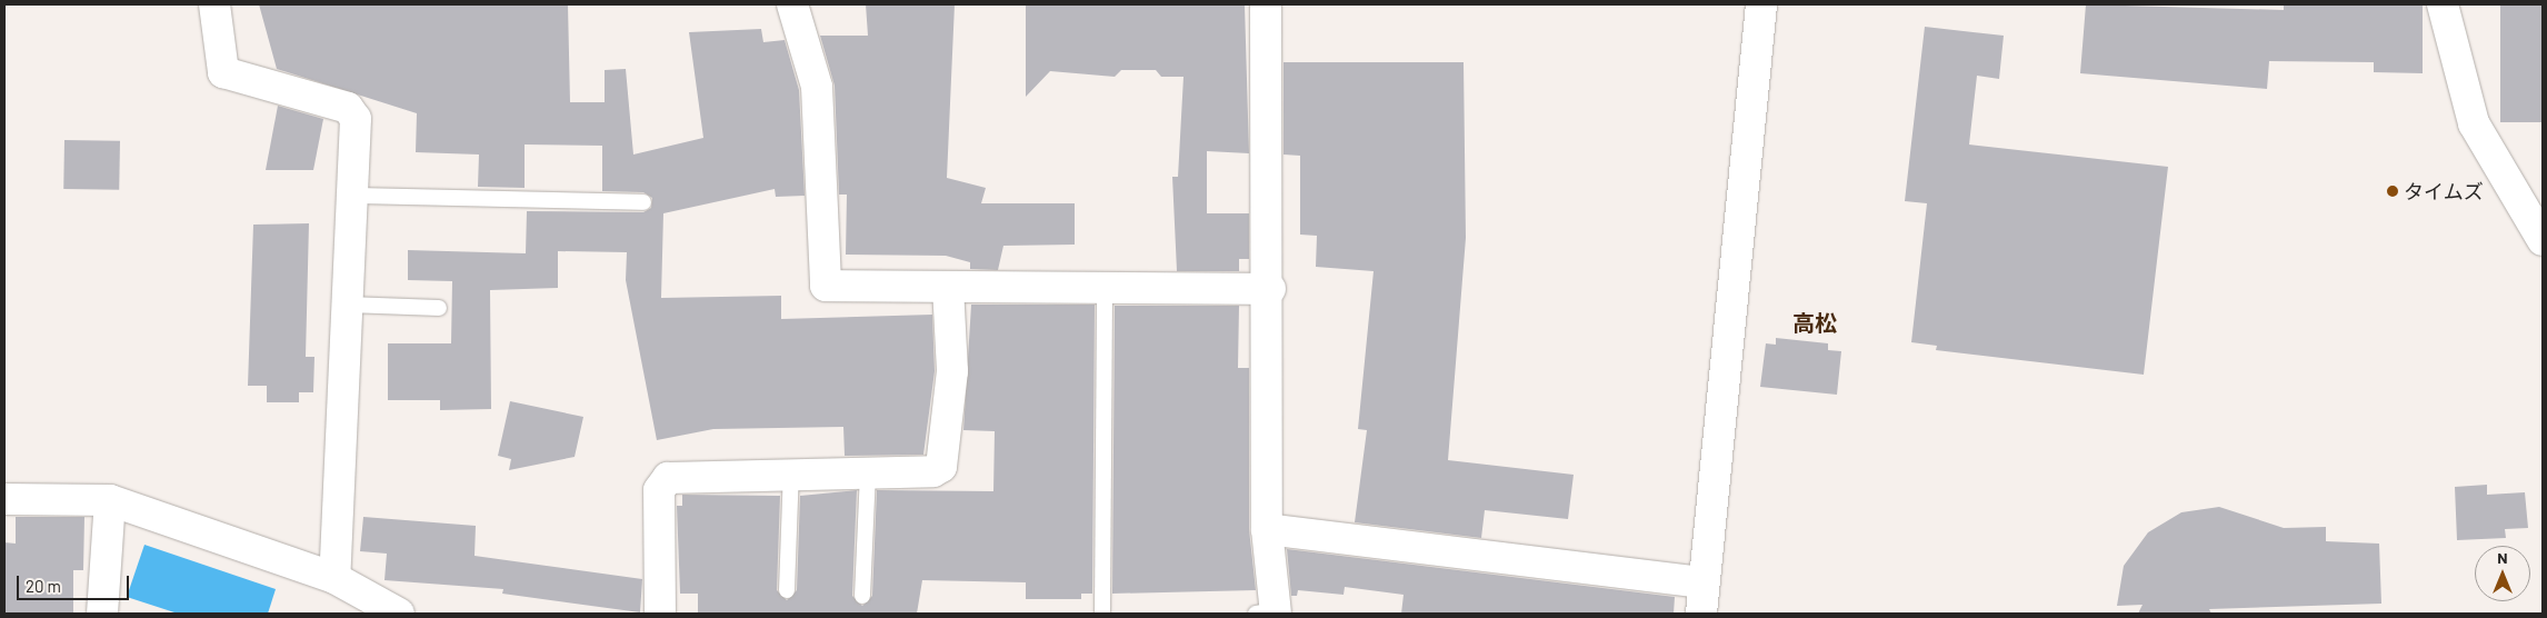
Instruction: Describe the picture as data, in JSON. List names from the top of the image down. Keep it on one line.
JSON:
{"districts":["高松"],"places":["タイムズ"],"scale_bar":"20 m","north":"top"}
